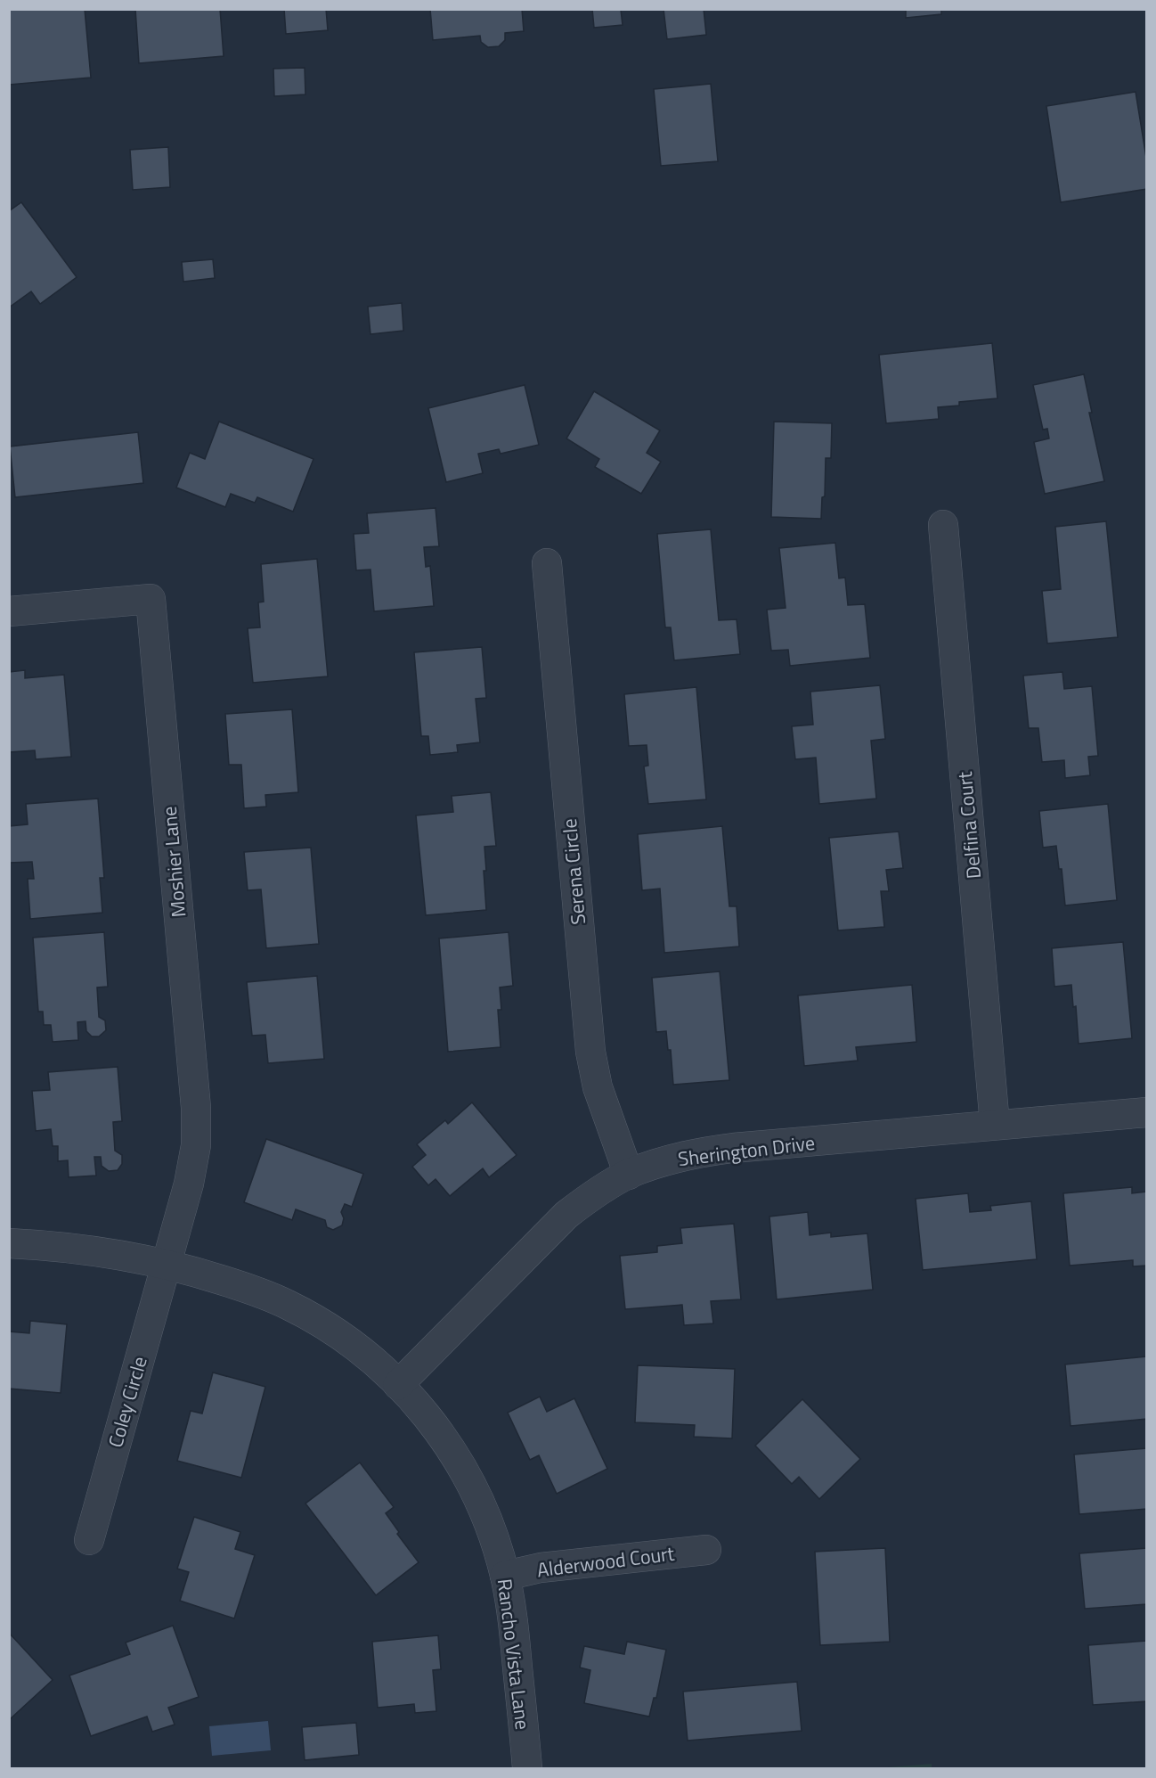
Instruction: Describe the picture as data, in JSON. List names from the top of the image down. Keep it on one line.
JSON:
{"streets":{"street":["Delfina Court","Moshier Lane","Serena Circle","Sherington Drive","Coley Circle","Alderwood Court","Rancho Vista Lane"]},"crossings":[["Delfina Court","Sherington Drive"],["Moshier Lane","Coley Circle"],["Moshier Lane","Rancho Vista Lane"],["Serena Circle","Sherington Drive"],["Sherington Drive","Rancho Vista Lane"],["Coley Circle","Rancho Vista Lane"],["Alderwood Court","Rancho Vista Lane"]]}
